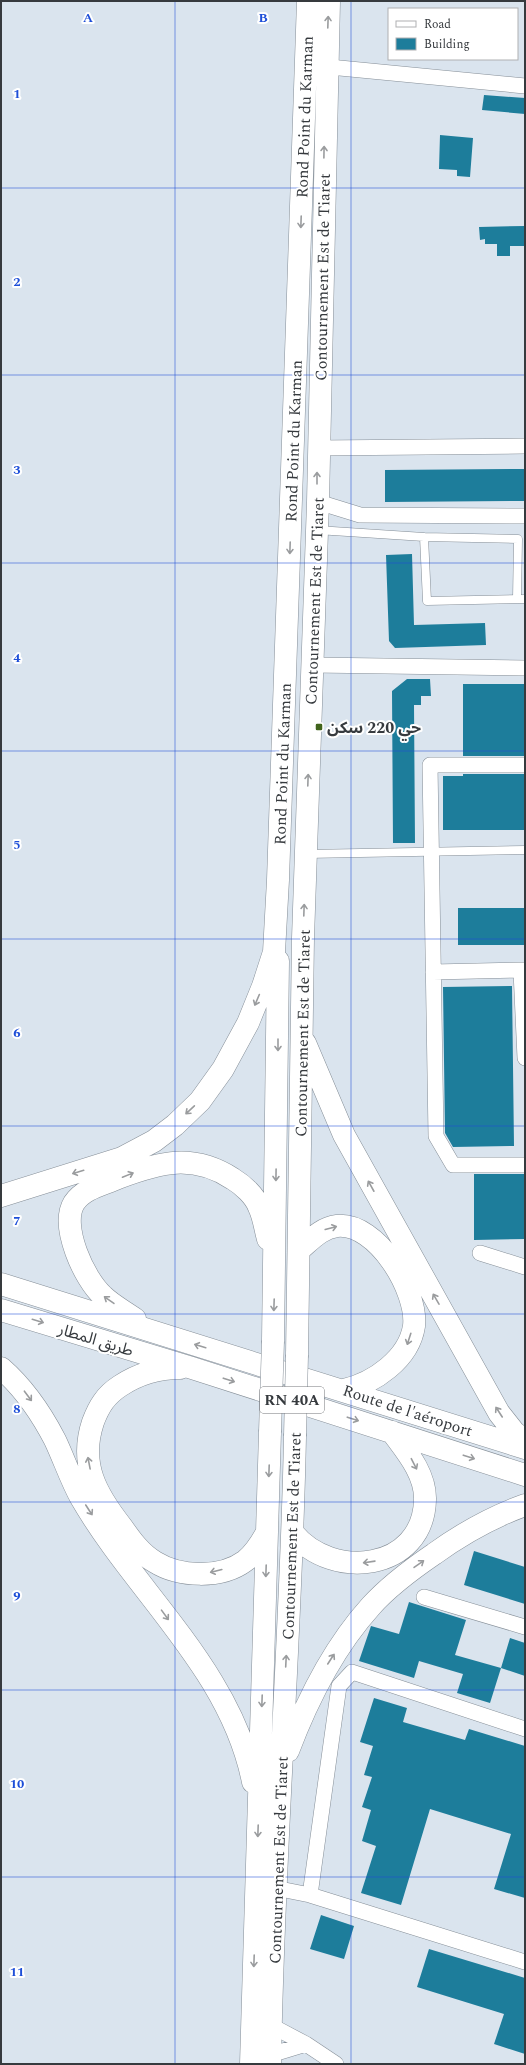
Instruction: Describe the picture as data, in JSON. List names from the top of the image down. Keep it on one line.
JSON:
{"streets":{"highway":["Rond Point du Karman","Contournement Est de Tiaret","طريق المطار","RN 40A","Route de l'aéroport"]},"crossings":[["Rond Point du Karman","Contournement Est de Tiaret"],["طريق المطار","Route de l'aéroport"]],"one_way":["Rond Point du Karman"],"places":{"transit":["حي 220 سكن"]},"legend":["Road","Building"],"grid":{"columns":["A","B"],"rows":["1","2","3","4","5","6","7","8","9","10","11"]}}
